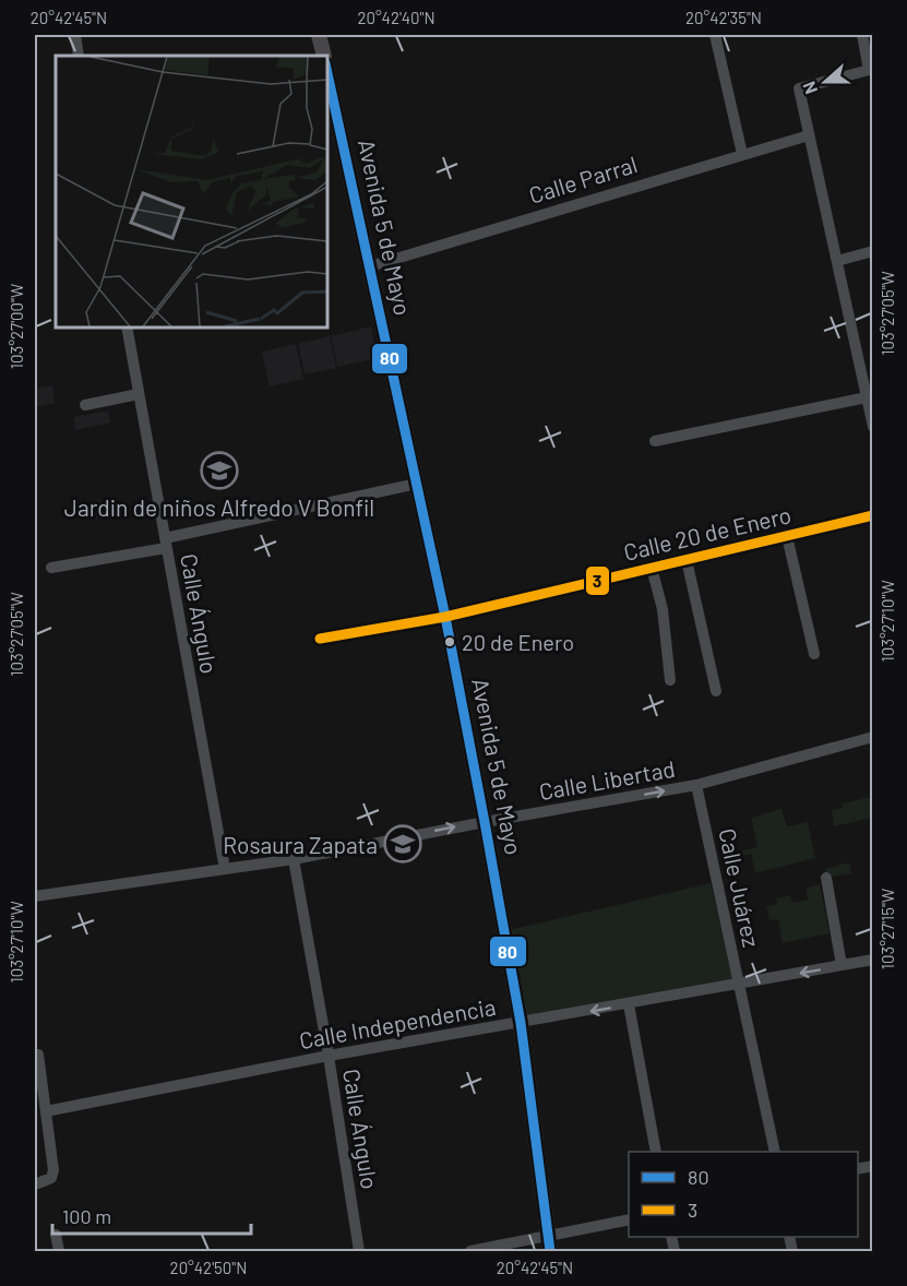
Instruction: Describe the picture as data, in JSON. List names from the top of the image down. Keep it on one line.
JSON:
{"streets":{"main road":["Avenida 5 de Mayo"],"street":["Calle Parral","Calle 20 de Enero","Calle Ángulo","Calle Libertad","Calle Juárez","Calle Independencia"]},"crossings":[["Calle Parral","Avenida 5 de Mayo"],["Avenida 5 de Mayo","Calle 20 de Enero"],["Avenida 5 de Mayo","Calle Libertad"],["Avenida 5 de Mayo","Calle Independencia"],["Calle Ángulo","Calle Libertad"],["Calle Ángulo","Calle Independencia"],["Calle Libertad","Calle Juárez"],["Calle Juárez","Calle Independencia"]],"one_way":["Calle Libertad"],"places":{"school or university":["Jardin de niños Alfredo V Bonfil","Rosaura Zapata"],"other":["20 de Enero"]},"lines":["transit line 80","transit line 3"],"legend":["80","3"],"scale_bar":"100 m","north":"left","coordinates":["20°42'45\"N","20°42'40\"N","20°42'35\"N","103°27'05\"W","103°27'00\"W","103°27'10\"W","103°27'15\"W","20°42'50\"N"]}
